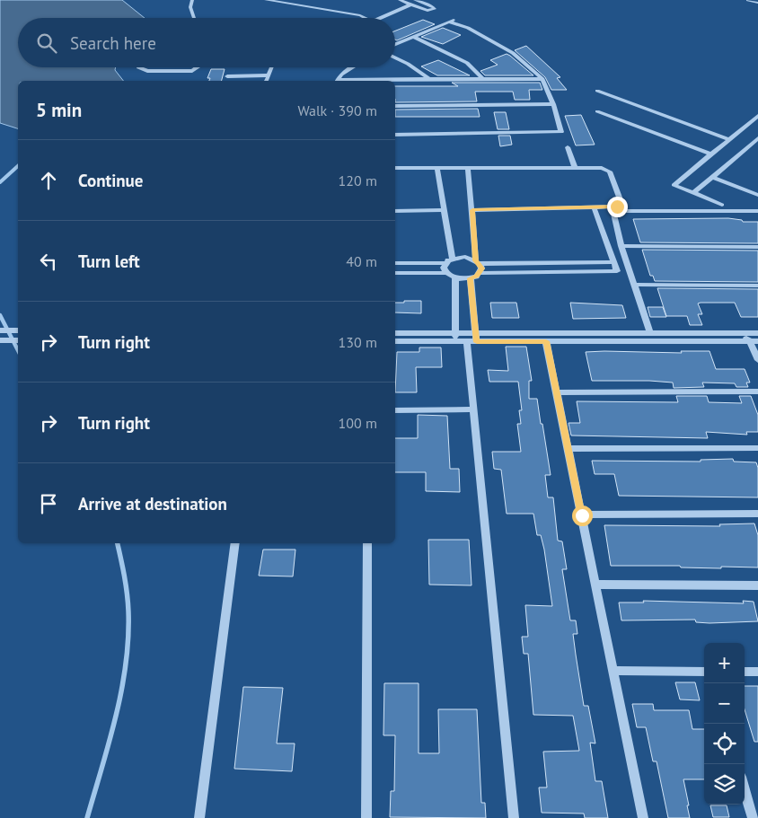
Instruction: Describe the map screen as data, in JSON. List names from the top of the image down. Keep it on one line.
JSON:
{"page":{"search":"Search here","heading":["5 min","Walk · 390 m"],"list":[["Continue","120 m"],["Turn left","40 m"],["Turn right","130 m"],["Turn right","100 m"],"Arrive at destination"],"map_buttons":["+","−"]}}
